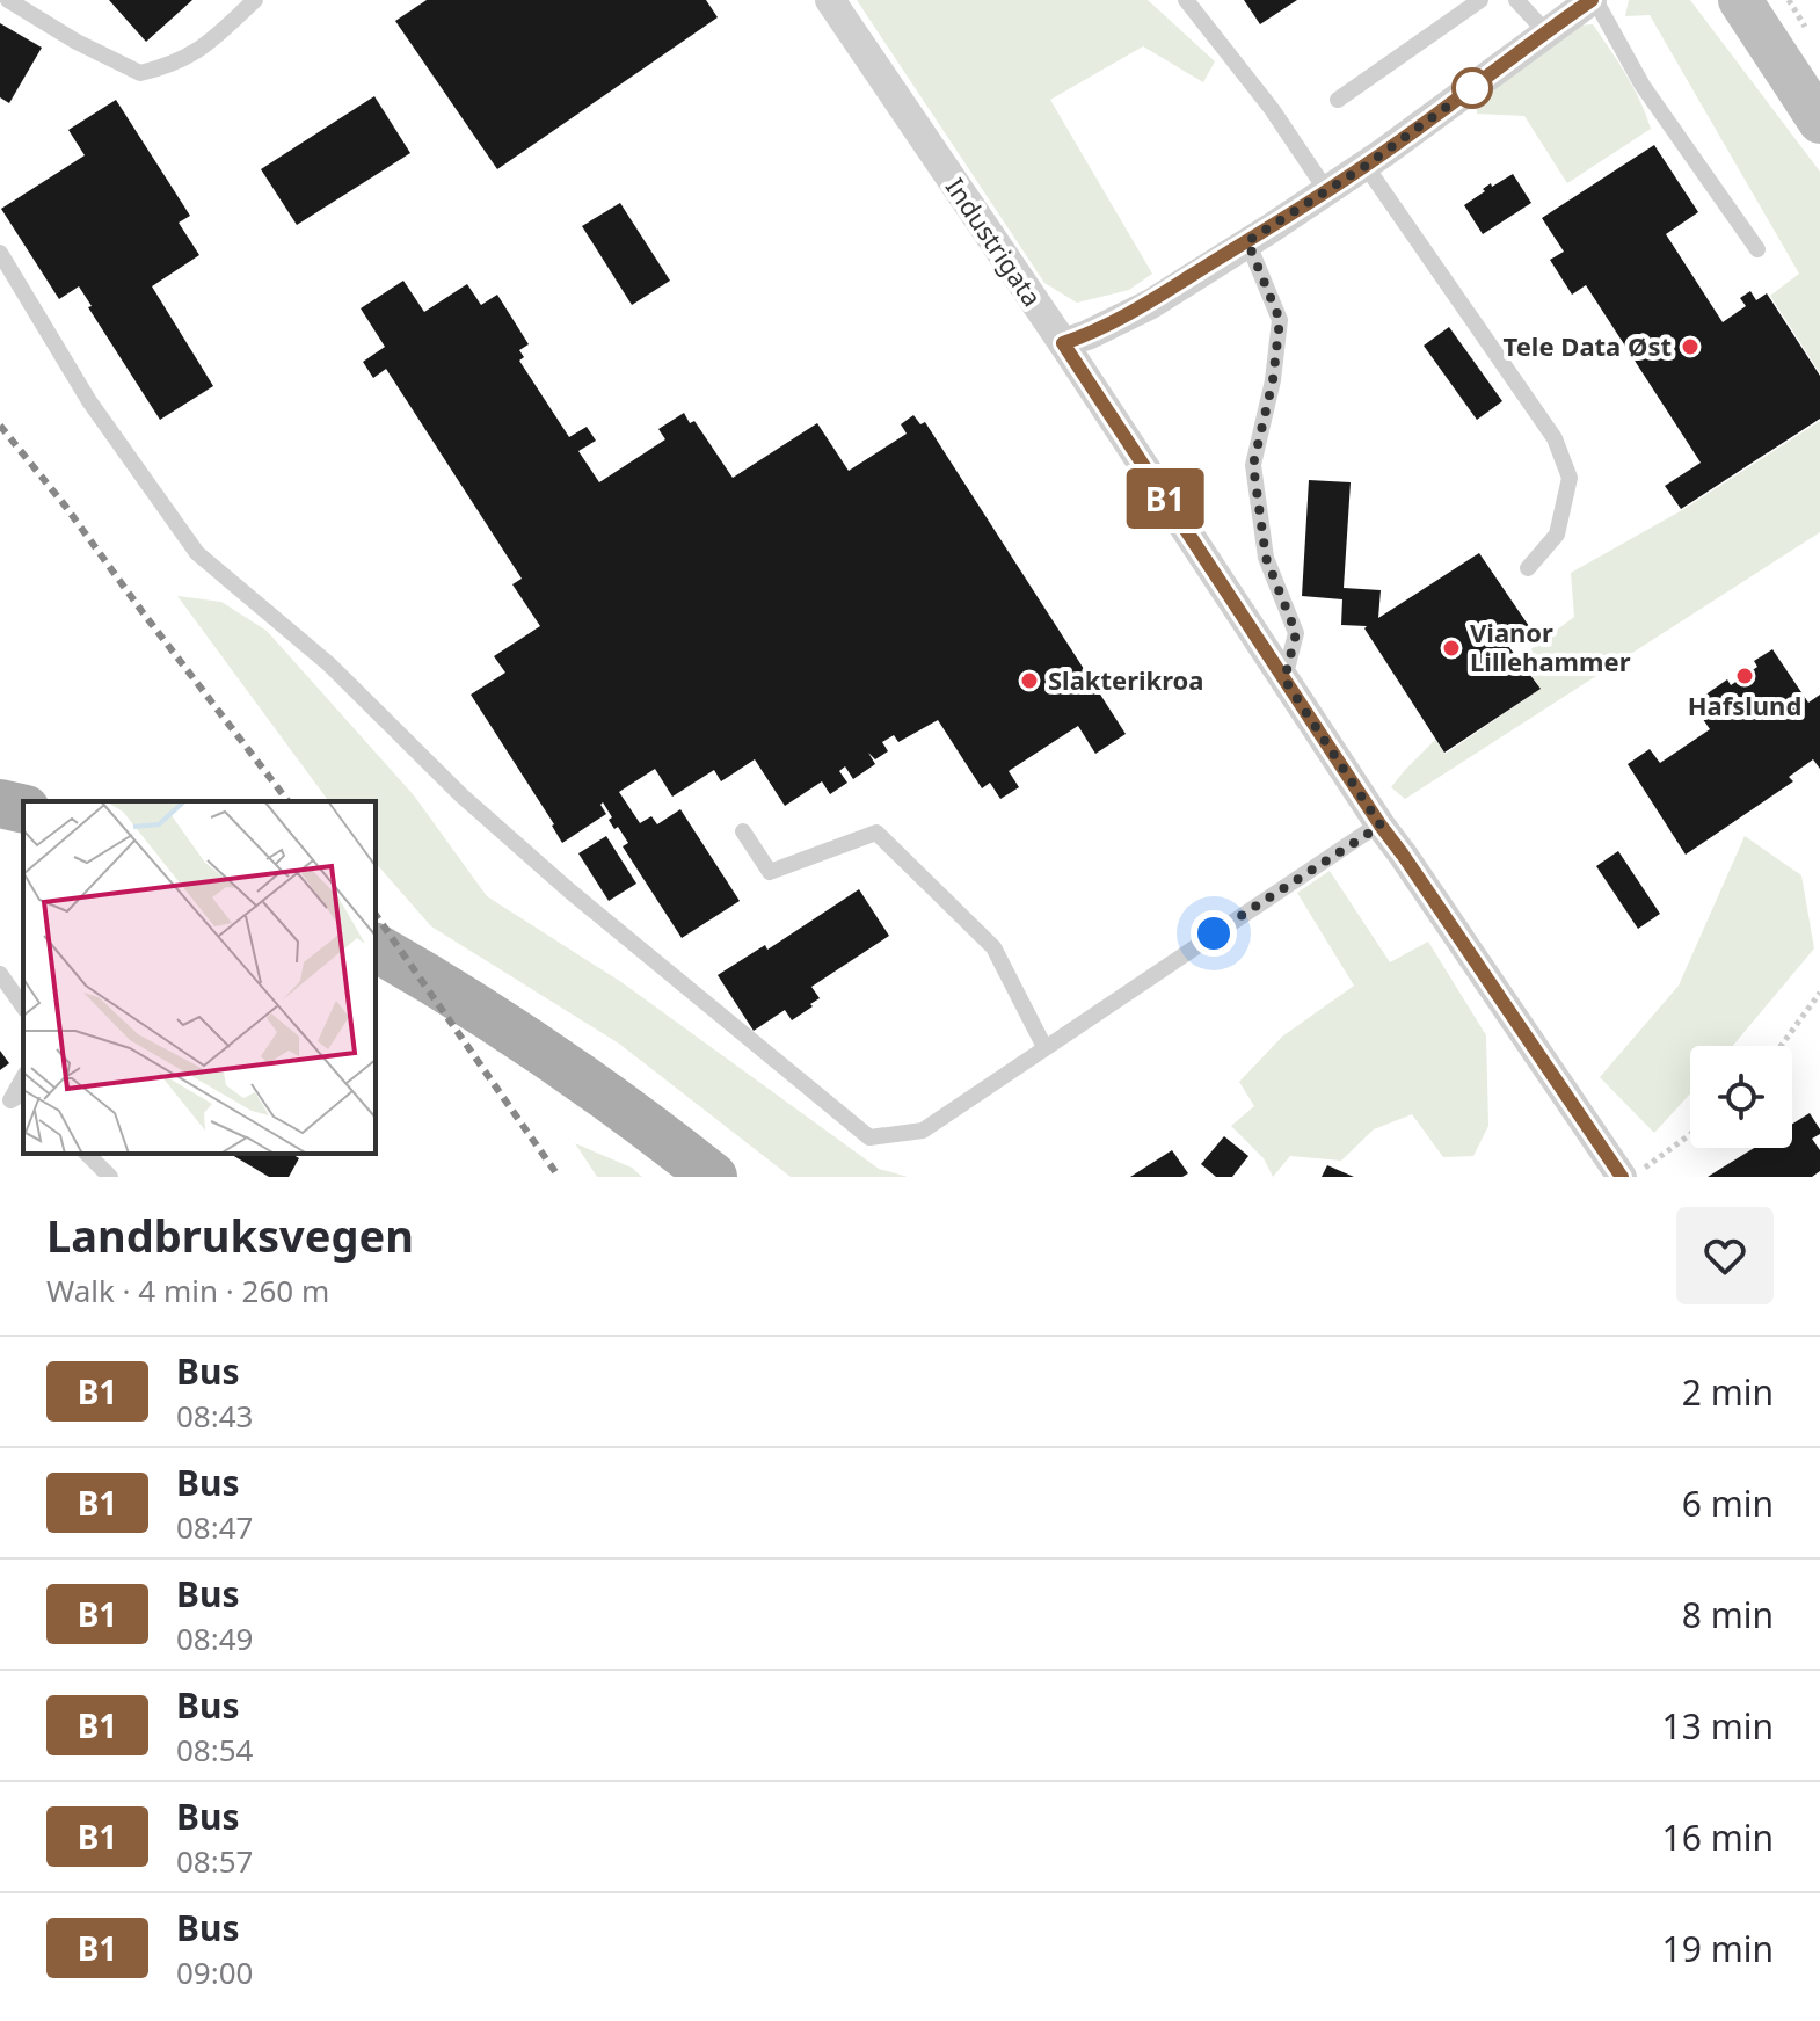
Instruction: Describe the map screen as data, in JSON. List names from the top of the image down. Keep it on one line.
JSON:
{"streets":{"street":["Industrigata"]},"places":["Tele Data Øst","Vianor Lillehammer","Hafslund","Slakterikroa"],"lines":["bus line B1"],"page":{"on_map":"B1","heading":["Landbruksvegen","Walk · 4 min · 260 m"],"list":[{"mark":"B1","name":"Bus","note":"08:43","value":"2 min"},{"mark":"B1","name":"Bus","note":"08:47","value":"6 min"},{"mark":"B1","name":"Bus","note":"08:49","value":"8 min"},{"mark":"B1","name":"Bus","note":"08:54","value":"13 min"},{"mark":"B1","name":"Bus","note":"08:57","value":"16 min"},{"mark":"B1","name":"Bus","note":"09:00","value":"19 min"}]}}
